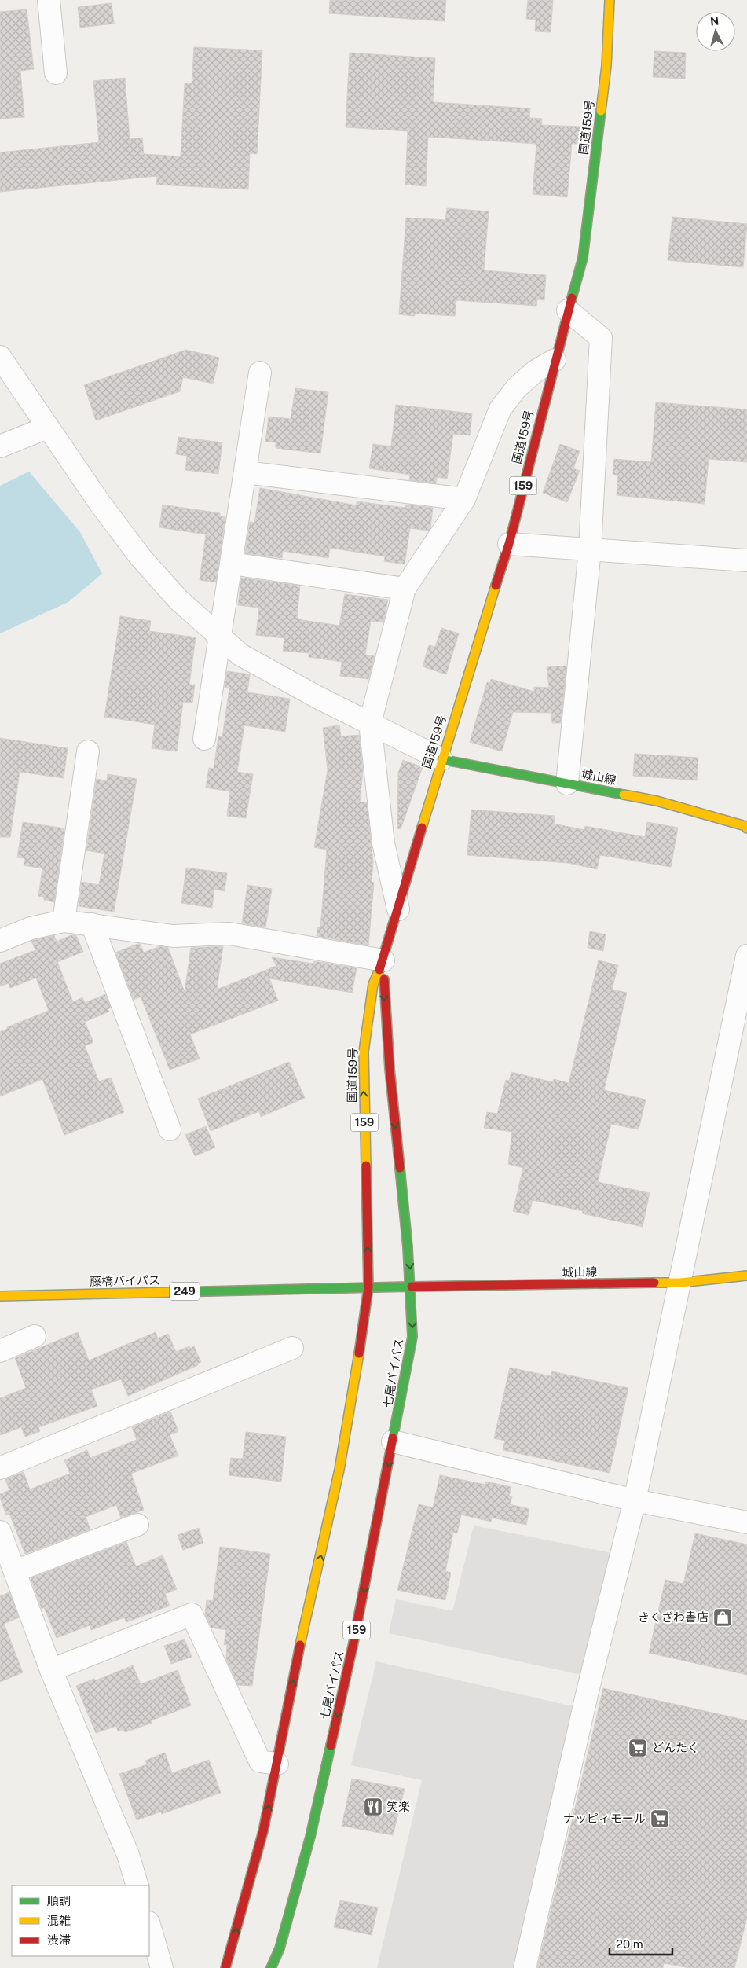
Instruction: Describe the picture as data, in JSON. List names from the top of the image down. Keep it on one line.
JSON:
{"streets":{"main road":["国道159号","159","城山線","藤橋バイパス","249","七尾バイパス"]},"crossings":[["国道159号","159"],["国道159号","城山線"],["国道159号","藤橋バイパス"],["国道159号","249"],["国道159号","七尾バイパス"],["159","藤橋バイパス"],["159","249"],["城山線","249"],["城山線","七尾バイパス"],["藤橋バイパス","249"],["249","七尾バイパス"]],"places":{"shop":["きくざわ書店"],"supermarket":["どんたく","ナッピィモール"],"restaurant":["笑楽"]},"legend":["順調","混雑","渋滞"],"scale_bar":"20 m","north":"top"}
